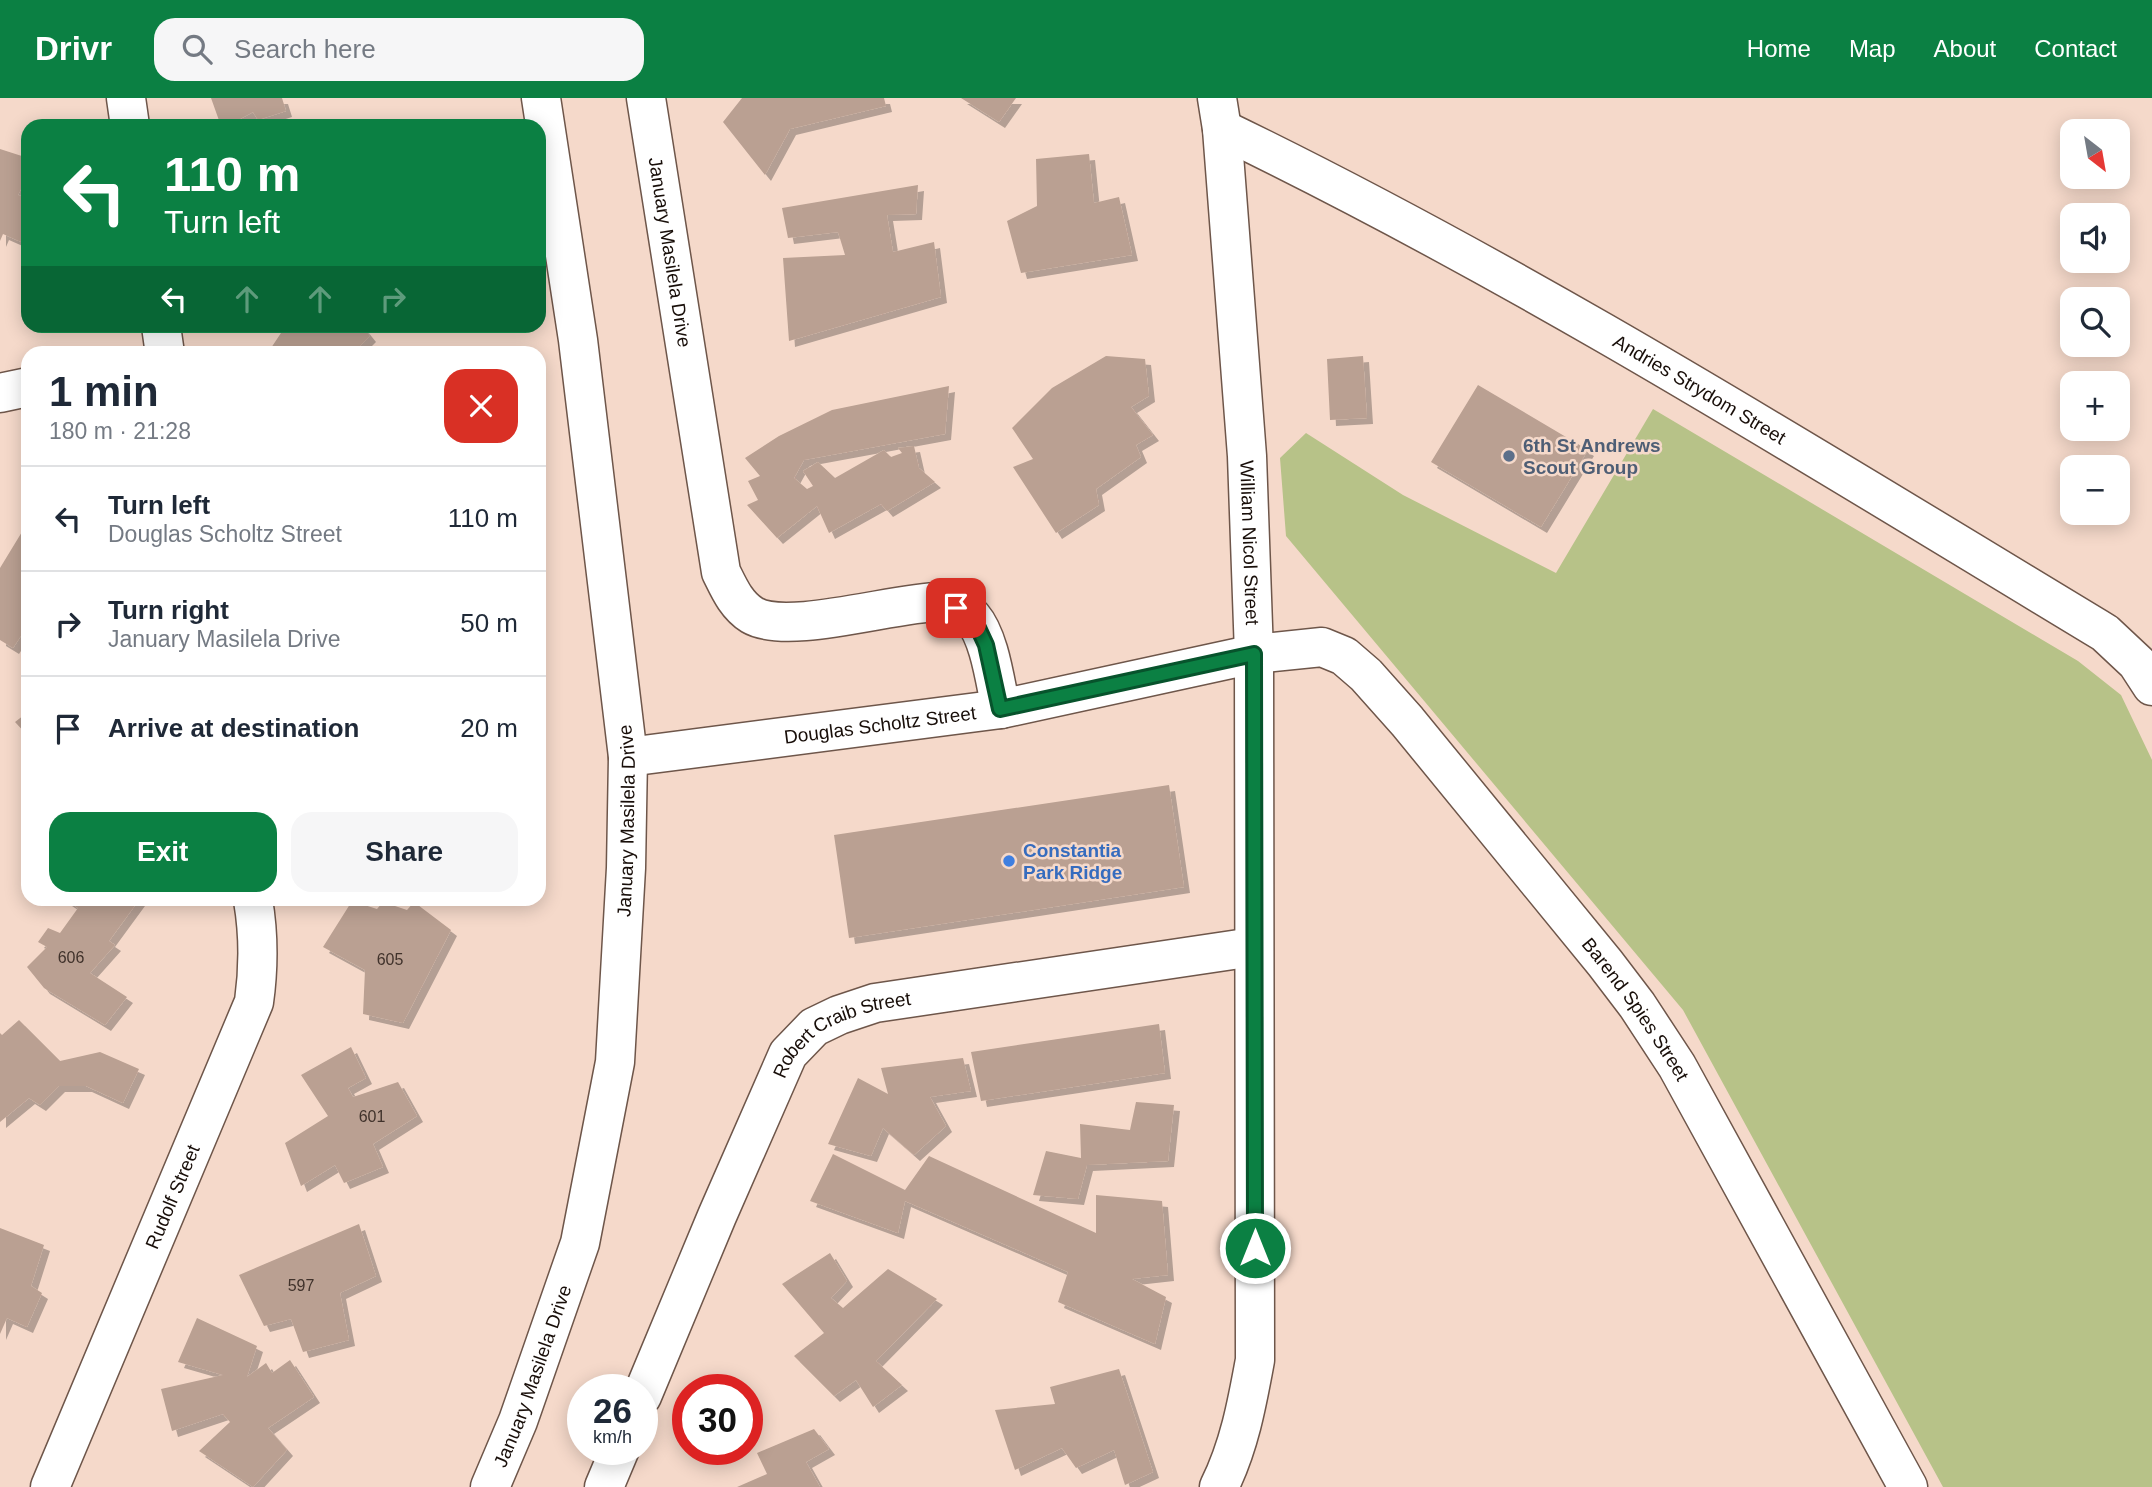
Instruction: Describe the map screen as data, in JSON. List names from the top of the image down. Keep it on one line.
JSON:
{"streets":{"street":["January Masilela Drive","Andries Strydom Street","William Nicol Street","Douglas Scholtz Street","Barend Spies Street","Robert Craib Street","Rudolf Street"]},"crossings":[["January Masilela Drive","Douglas Scholtz Street"],["Andries Strydom Street","William Nicol Street"],["William Nicol Street","Douglas Scholtz Street"],["William Nicol Street","Barend Spies Street"],["William Nicol Street","Robert Craib Street"],["Douglas Scholtz Street","Barend Spies Street"]],"places":["6th St Andrews Scout Group","Constantia Park Ridge"],"house_numbers":["606","605","601","597"],"north":"bottom right","page":{"header":"Drivr","search":"Search here","nav":["Home","Map","About","Contact"],"map_buttons":["+","−"],"turn":["110 m","Turn left"],"heading":["1 min","180 m · 21:28"],"list":[{"name":"Turn left","note":"Douglas Scholtz Street","value":"110 m"},{"name":"Turn right","note":"January Masilela Drive","value":"50 m"},{"name":"Arrive at destination","value":"20 m"}],"buttons":["Exit","Share"],"speed":"26 km/h","limit":"30"}}
